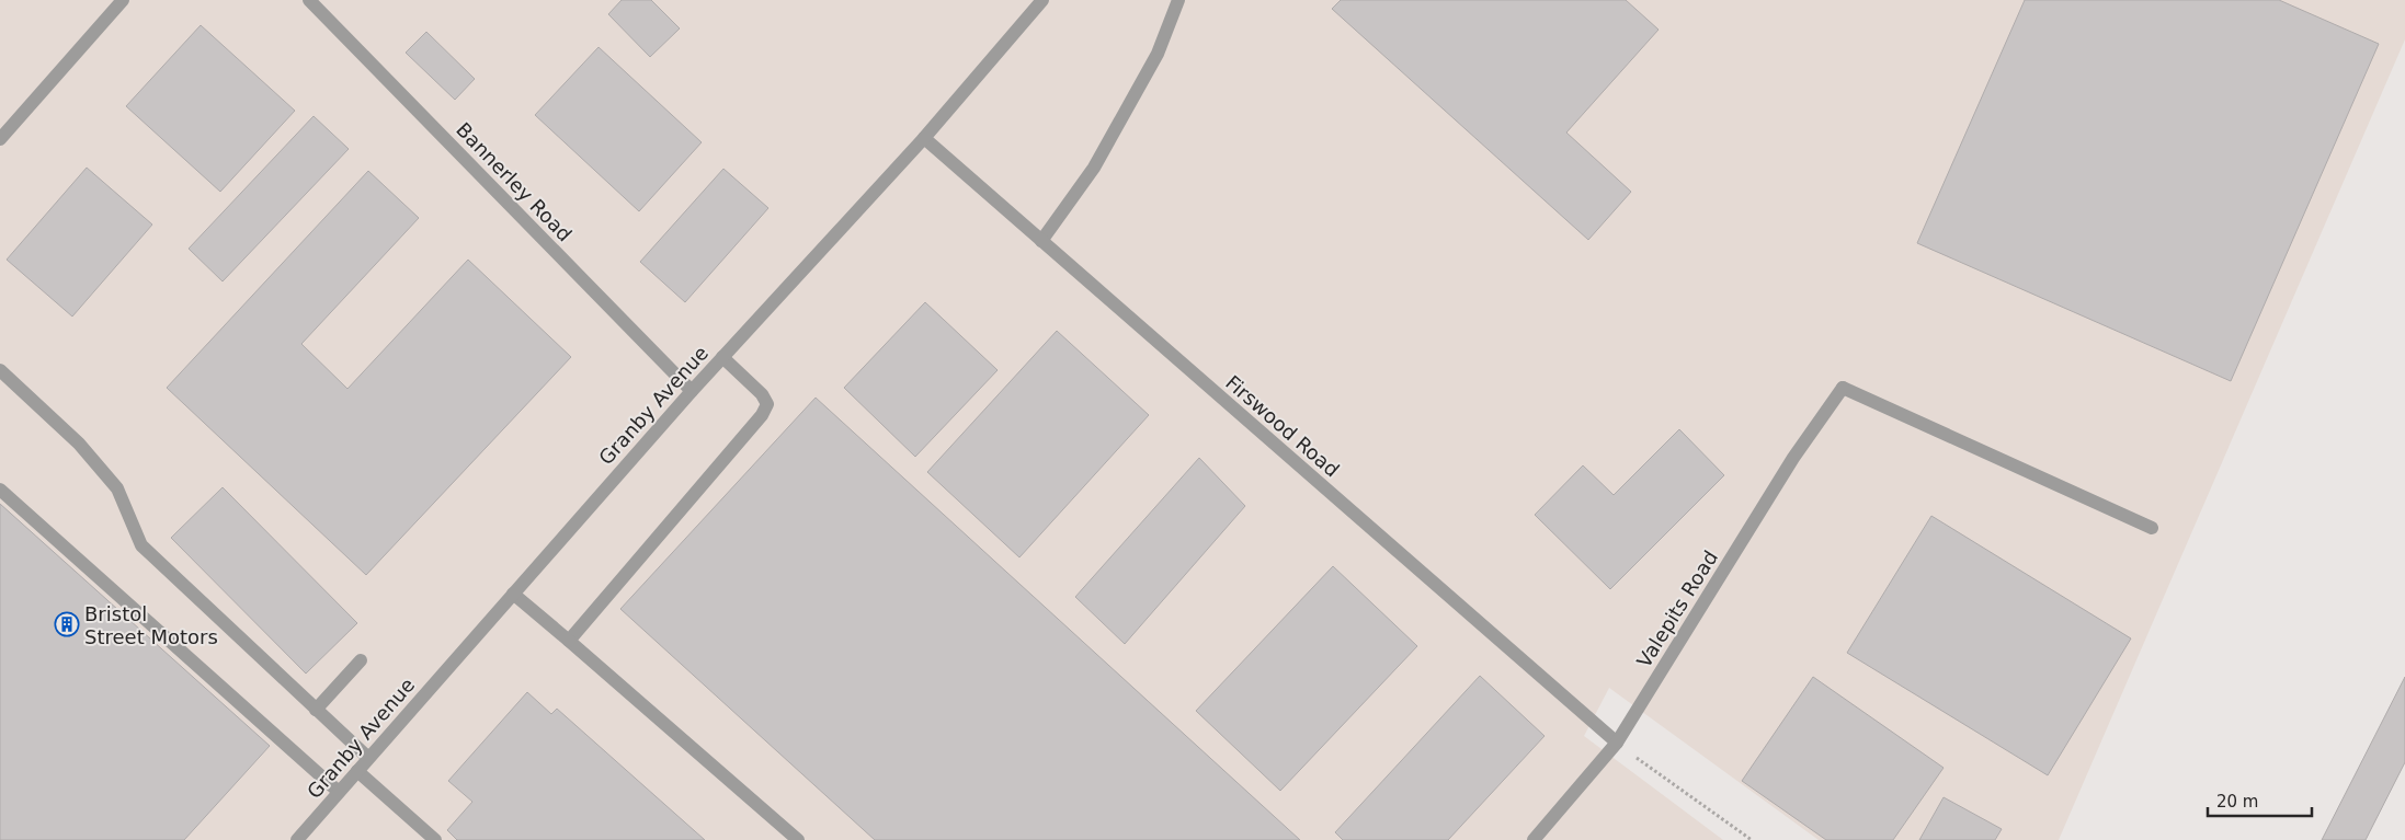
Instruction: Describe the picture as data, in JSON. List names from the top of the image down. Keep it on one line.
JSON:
{"streets":{"street":["Bannerley Road","Granby Avenue","Firswood Road","Valepits Road"]},"crossings":[["Bannerley Road","Granby Avenue"],["Granby Avenue","Firswood Road"],["Firswood Road","Valepits Road"]],"places":{"building":["Bristol Street Motors"]},"scale_bar":"20 m"}
